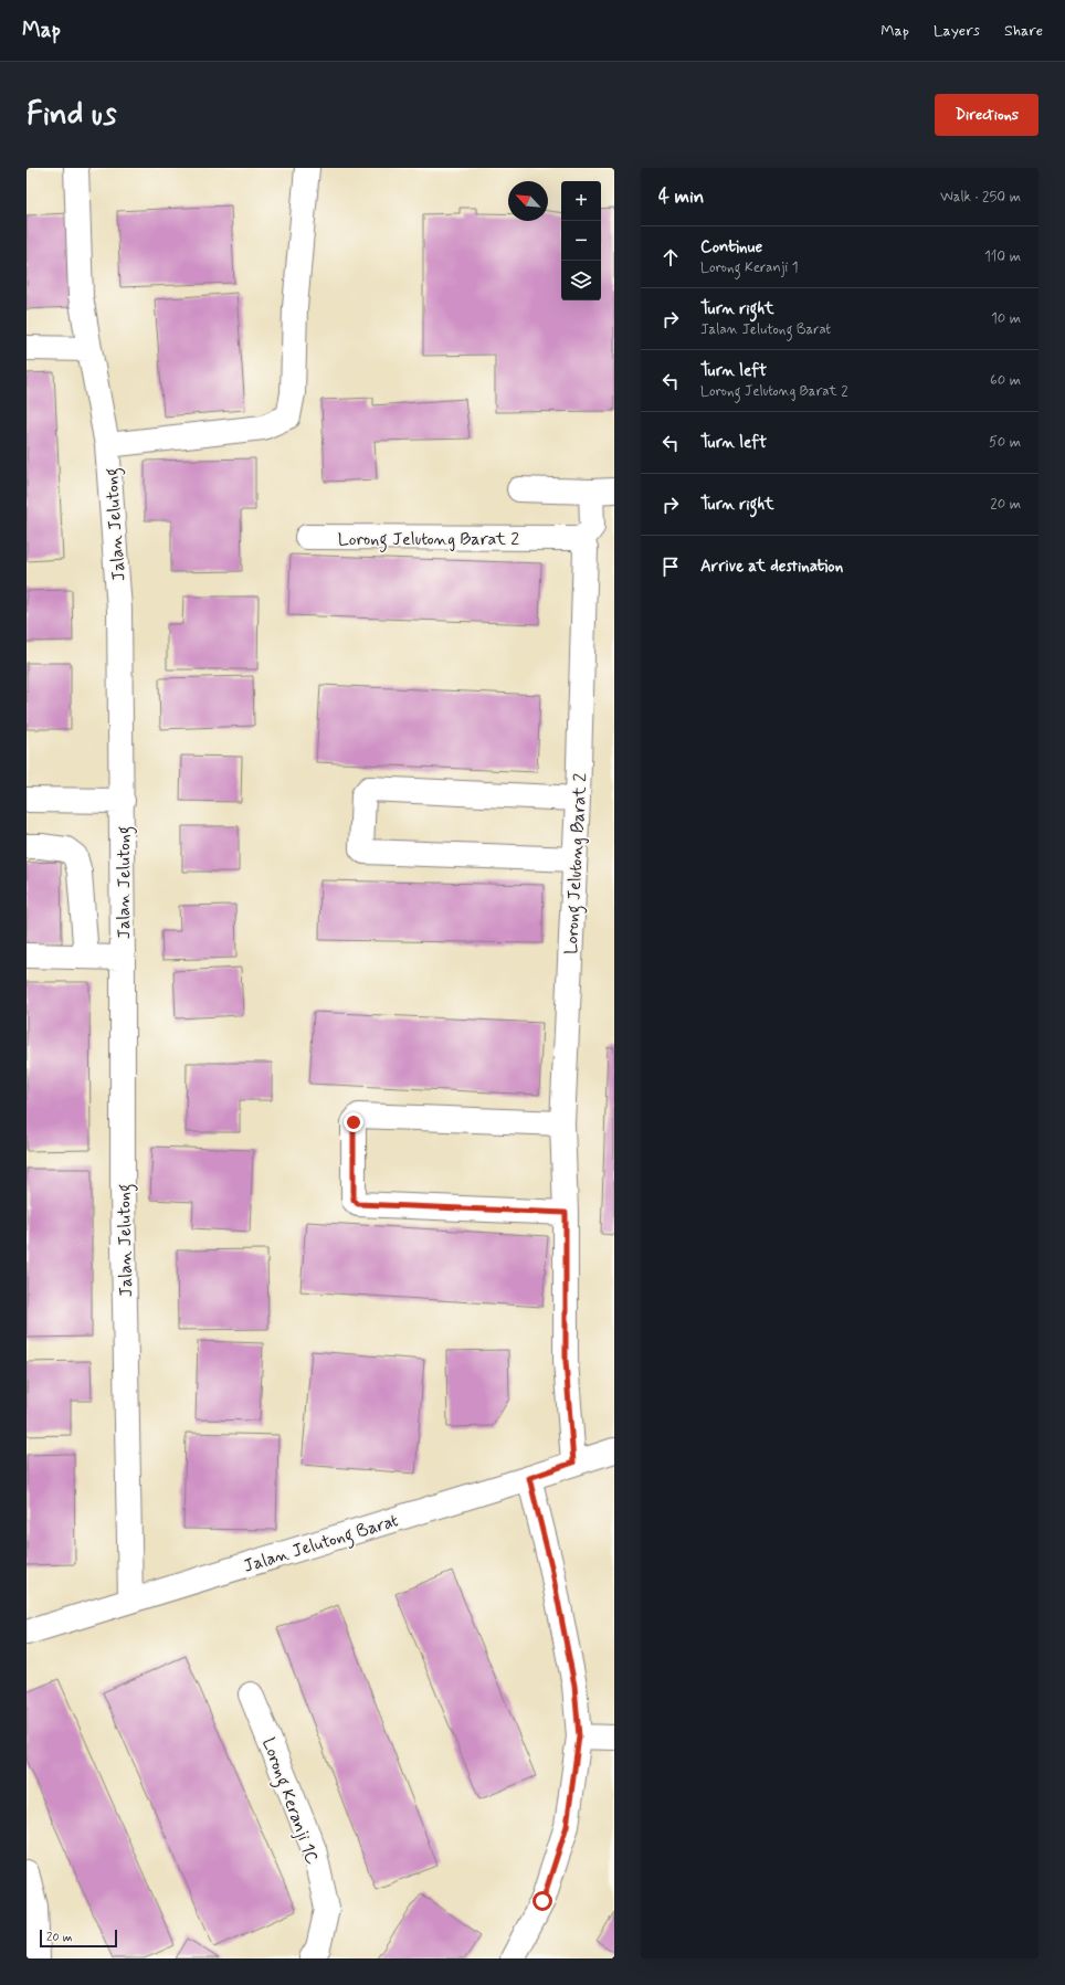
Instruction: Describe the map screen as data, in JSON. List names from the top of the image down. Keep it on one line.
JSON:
{"streets":{"street":["Jalan Jelutong","Lorong Jelutong Barat 2","Jalan Jelutong Barat","Lorong Keranji 1C"]},"crossings":[["Jalan Jelutong","Jalan Jelutong Barat"],["Lorong Jelutong Barat 2","Jalan Jelutong Barat"]],"scale_bar":"20 m","north":"top left","page":{"header":"Map","nav":["Map","Layers","Share"],"buttons":"Directions","title":"Find us","heading":["4 min","Walk · 250 m"],"map_buttons":["+","−"],"list":[["Continue","Lorong Keranji 1","110 m"],["Turn right","Jalan Jelutong Barat","10 m"],["Turn left","Lorong Jelutong Barat 2","60 m"],["Turn left","50 m"],["Turn right","20 m"],"Arrive at destination"],"scale":"20 m"}}
